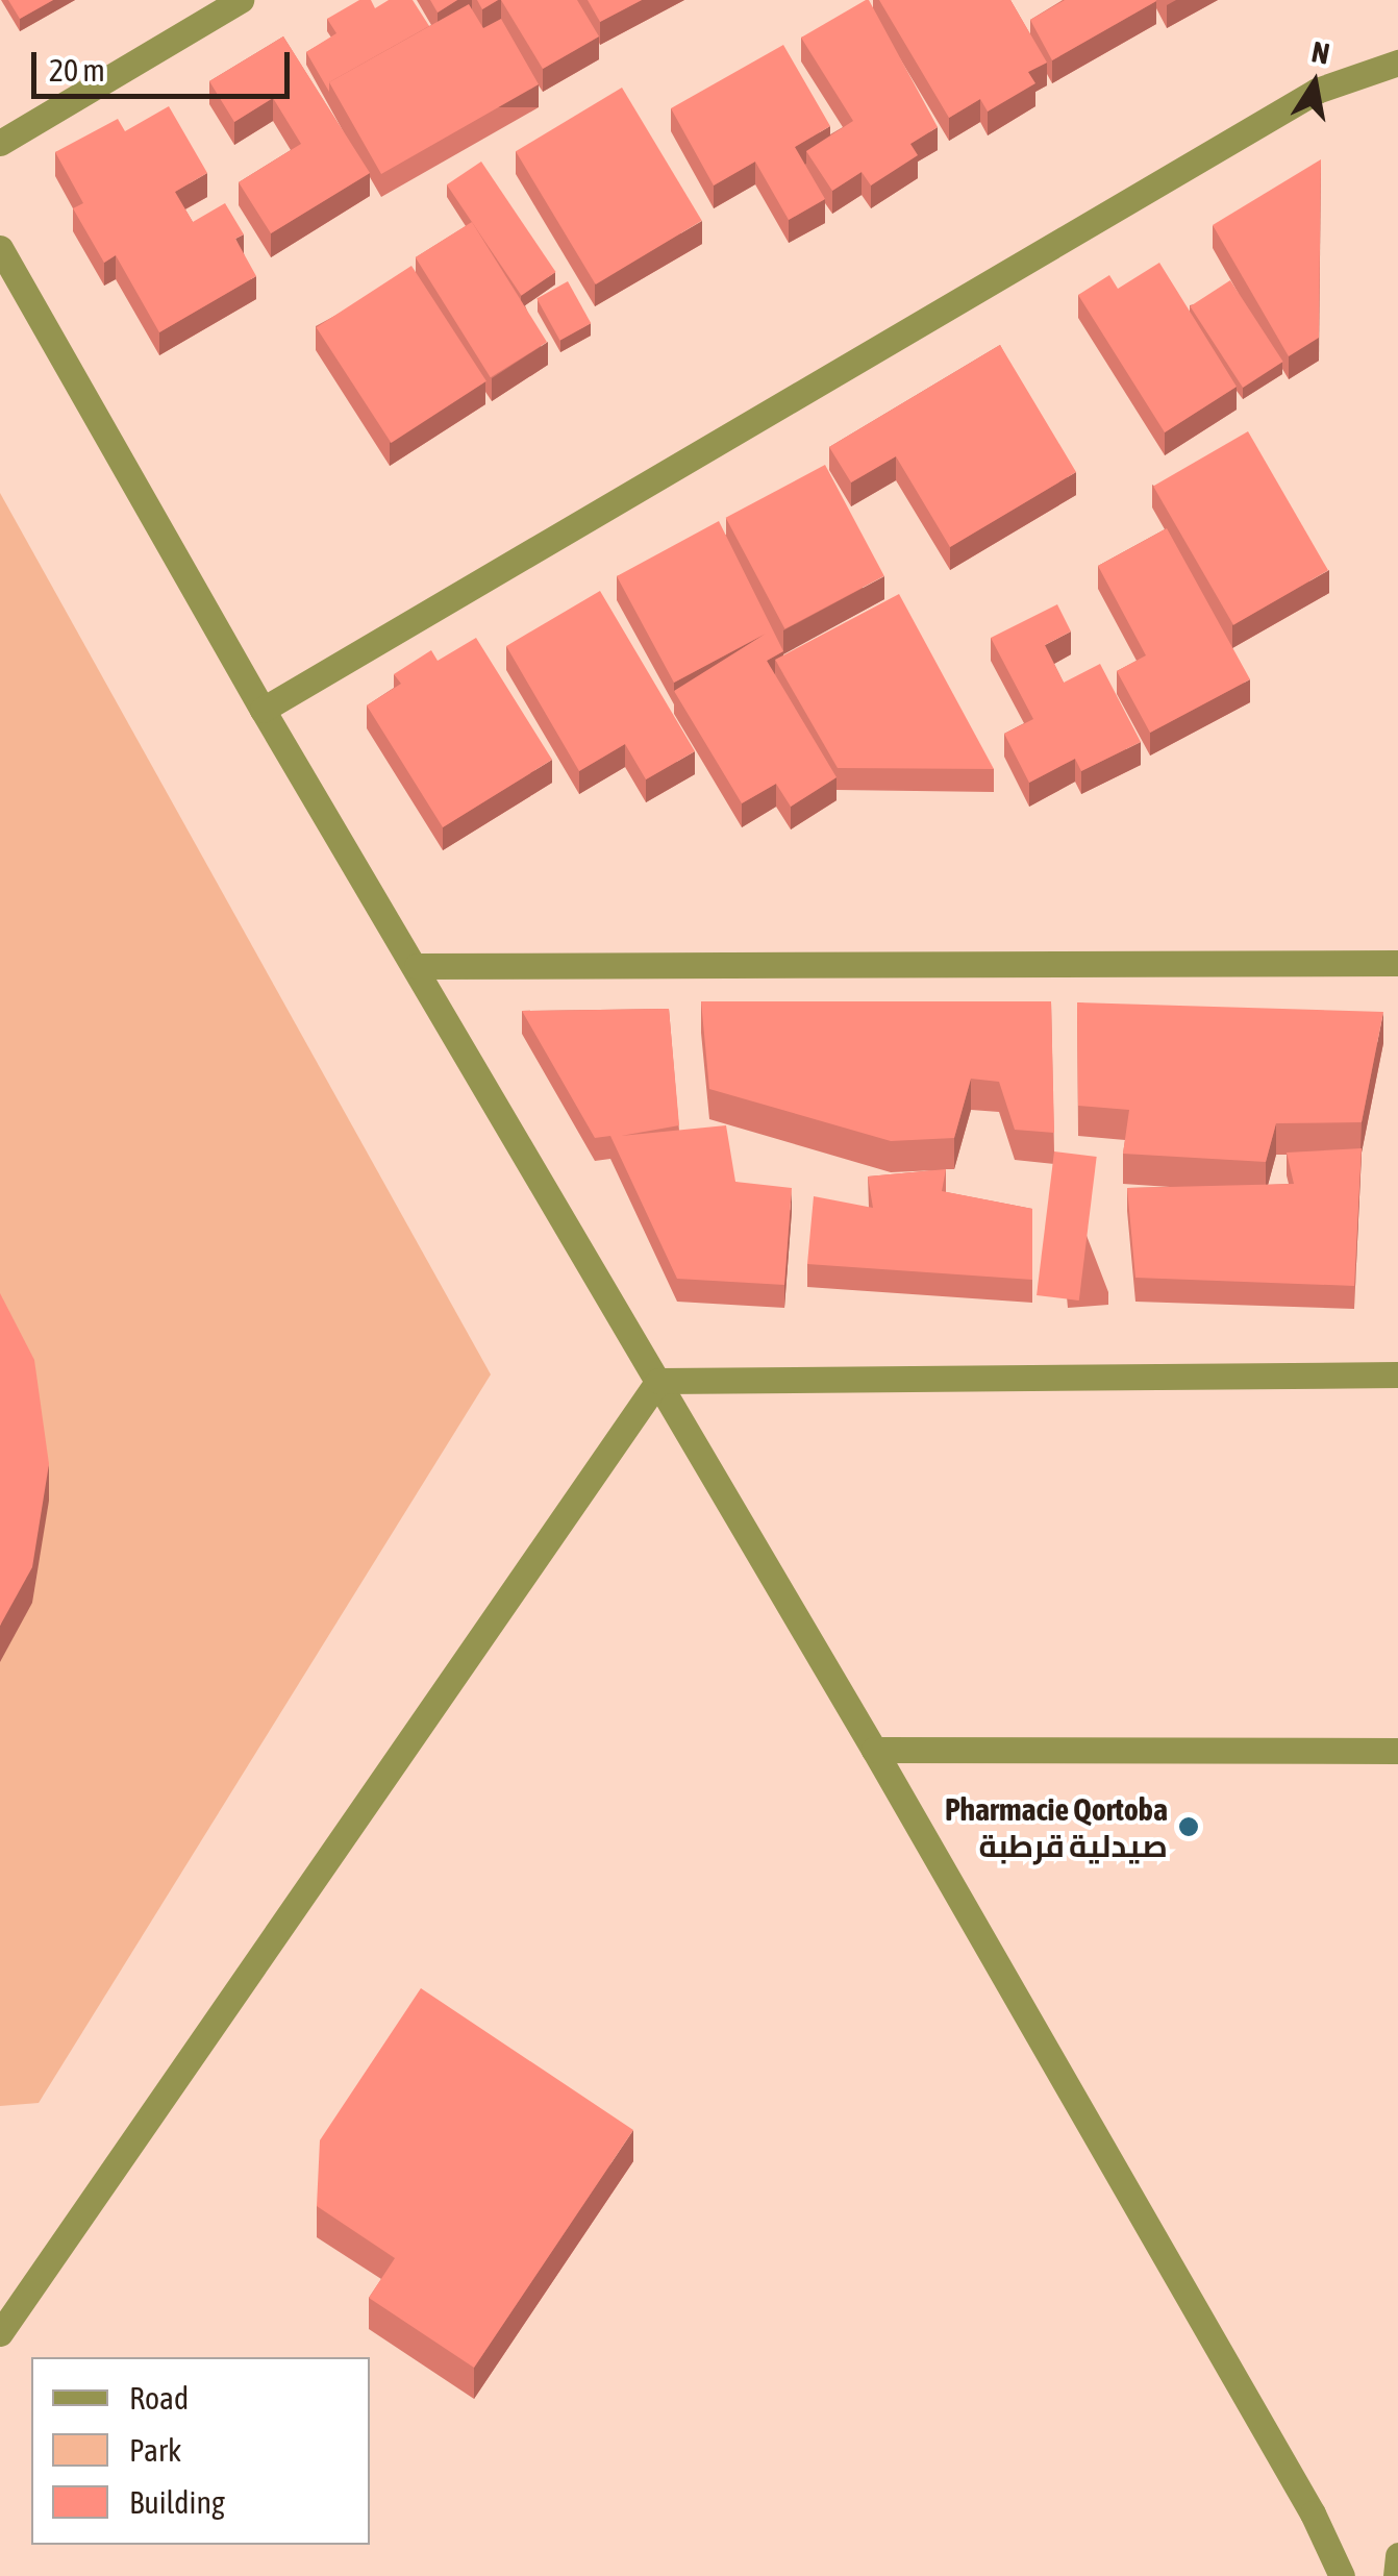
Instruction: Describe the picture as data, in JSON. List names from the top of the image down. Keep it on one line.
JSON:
{"places":["Pharmacie Qortoba صيدلية قرطبة"],"legend":["Road","Park","Building"],"scale_bar":"20 m","north":"top"}
